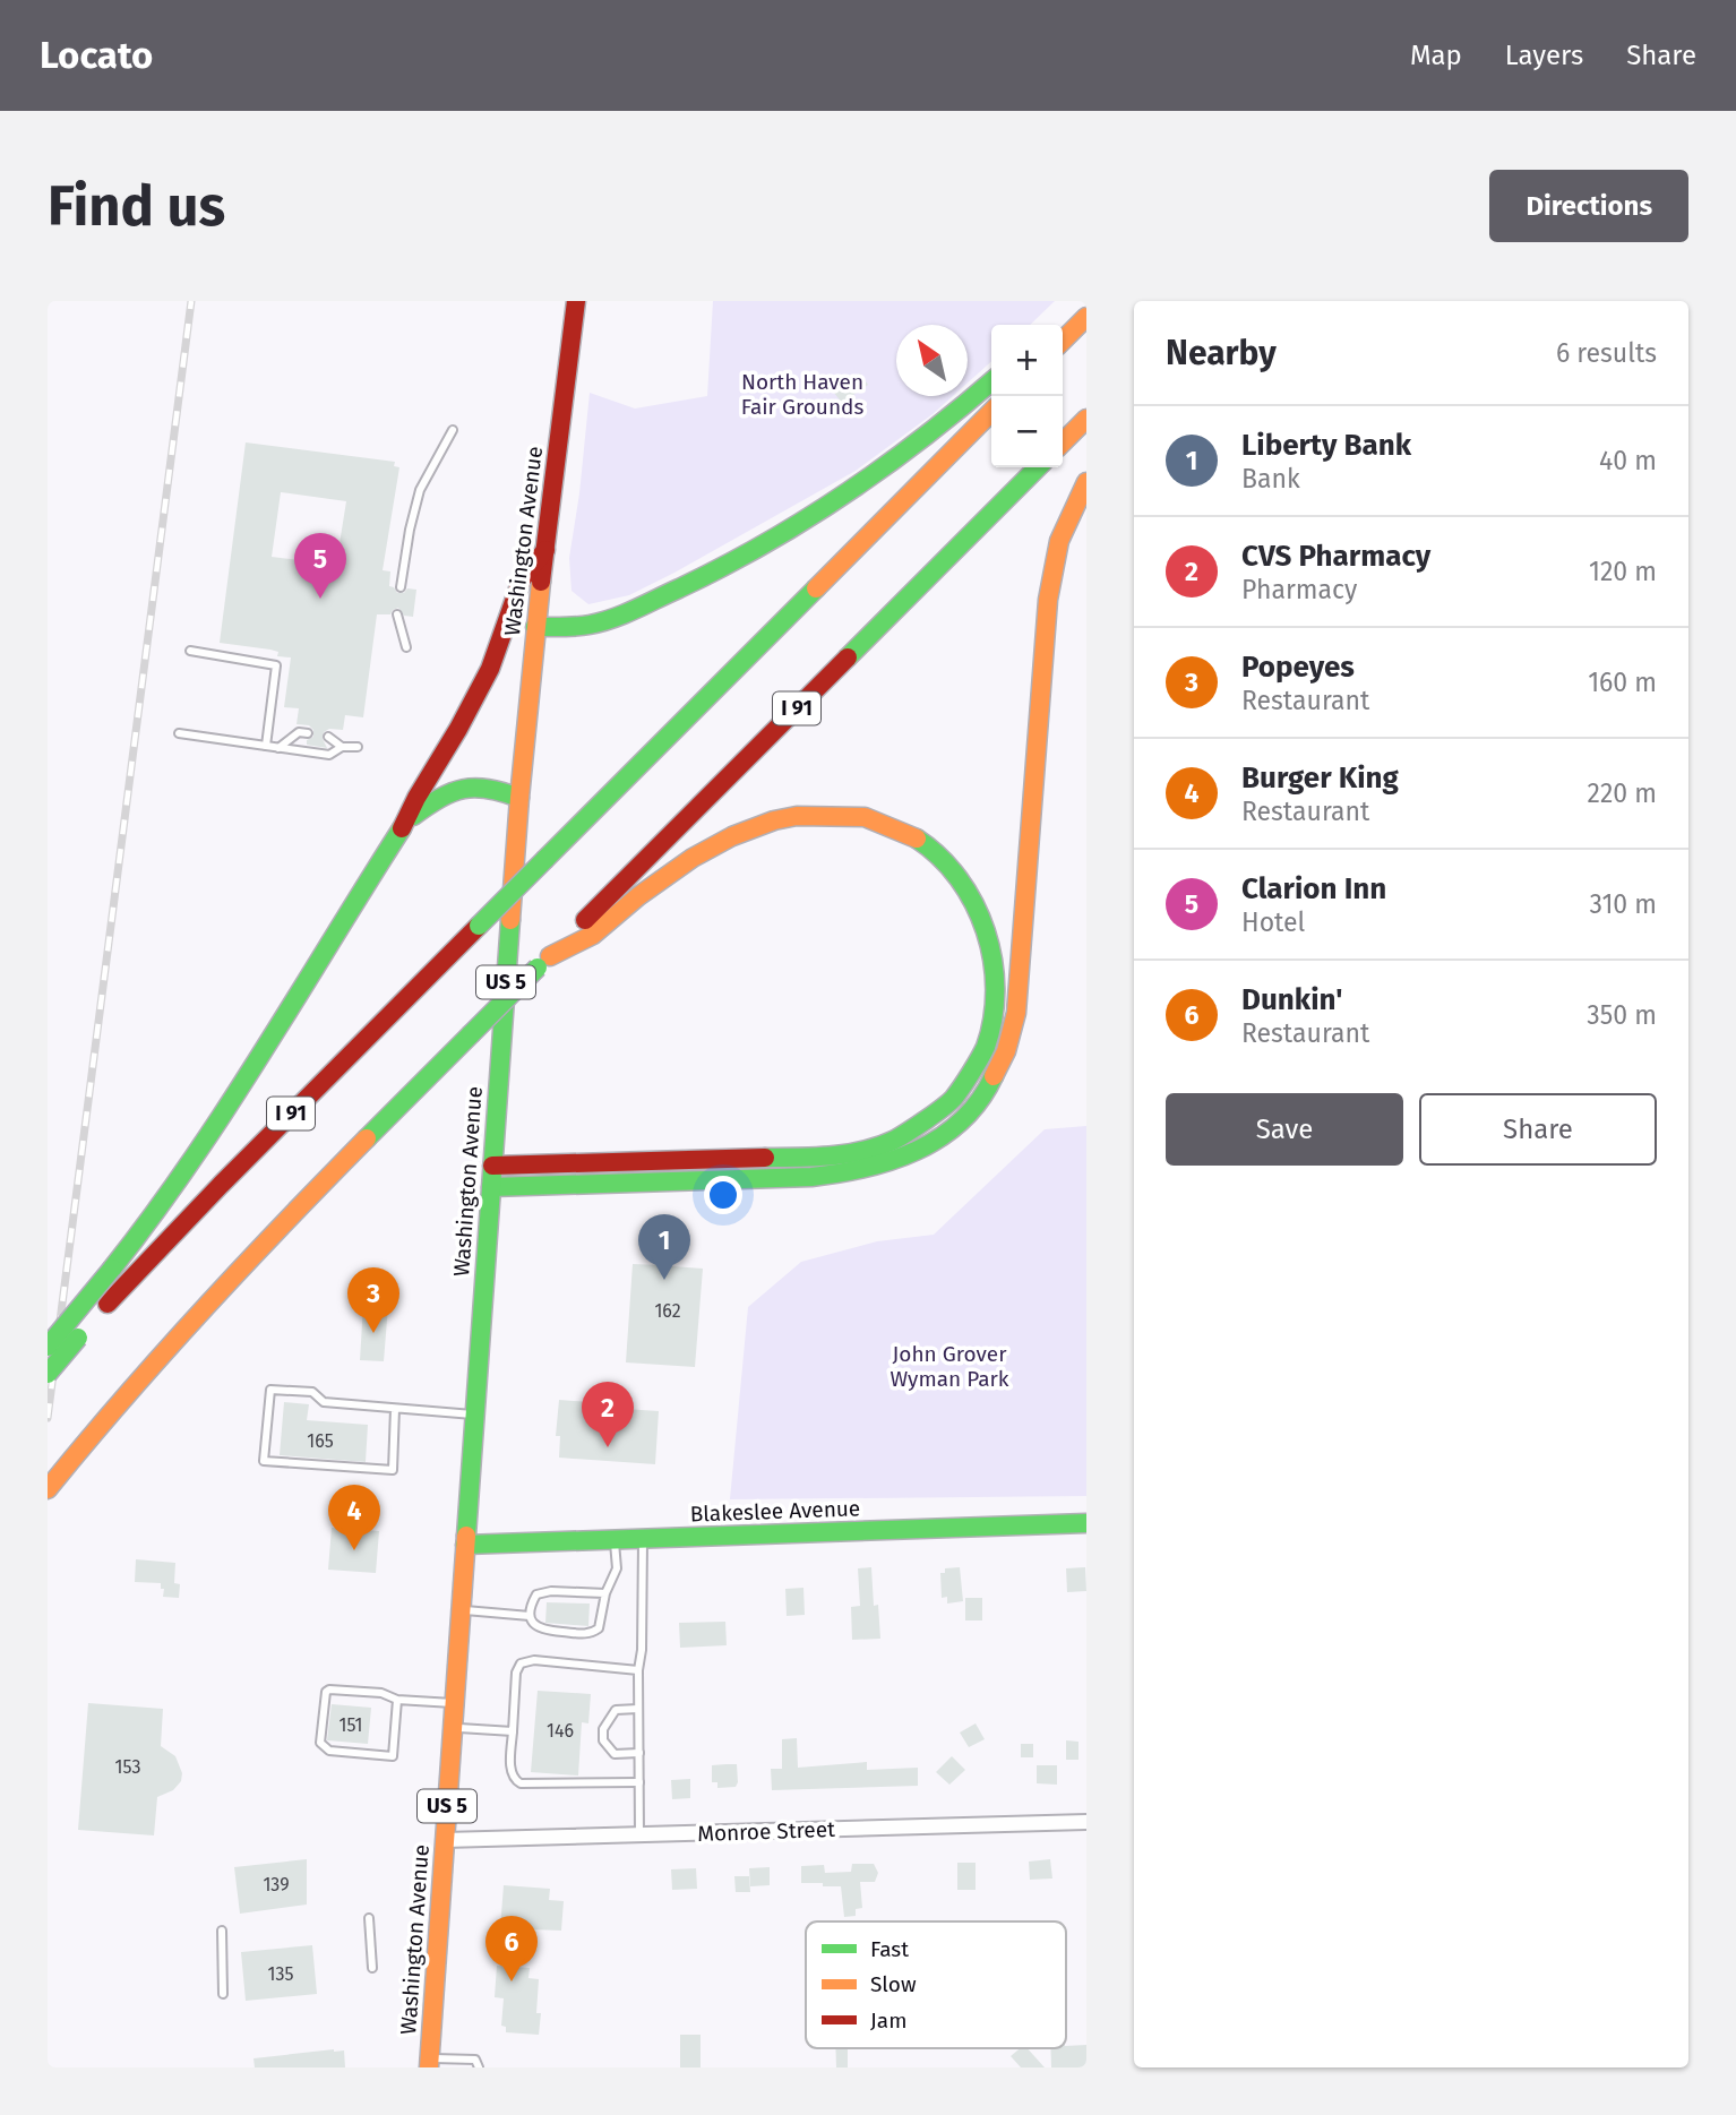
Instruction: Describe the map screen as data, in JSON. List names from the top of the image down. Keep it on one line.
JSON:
{"streets":{"main road":["Washington Avenue","I 91","US 5","Blakeslee Avenue"],"street":["Monroe Street"]},"crossings":[["Washington Avenue","Blakeslee Avenue"],["Washington Avenue","Monroe Street"]],"parks":["North Haven Fair Grounds","John Grover Wyman Park"],"house_numbers":["162","165","151","146","153","139","135"],"legend":["Fast","Slow","Jam"],"north":"top left","page":{"header":"Locato","nav":["Map","Layers","Share"],"buttons":["Directions",["Save","Share"]],"title":"Find us","heading":["Nearby","6 results"],"map_buttons":["+","−"],"list":[{"mark":"1","name":"Liberty Bank","note":"Bank","value":"40 m"},{"mark":"2","name":"CVS Pharmacy","note":"Pharmacy","value":"120 m"},{"mark":"3","name":"Popeyes","note":"Restaurant","value":"160 m"},{"mark":"4","name":"Burger King","note":"Restaurant","value":"220 m"},{"mark":"5","name":"Clarion Inn","note":"Hotel","value":"310 m"},{"mark":"6","name":"Dunkin'","note":"Restaurant","value":"350 m"}],"pins":["5","1","3","2","4","6"]}}
